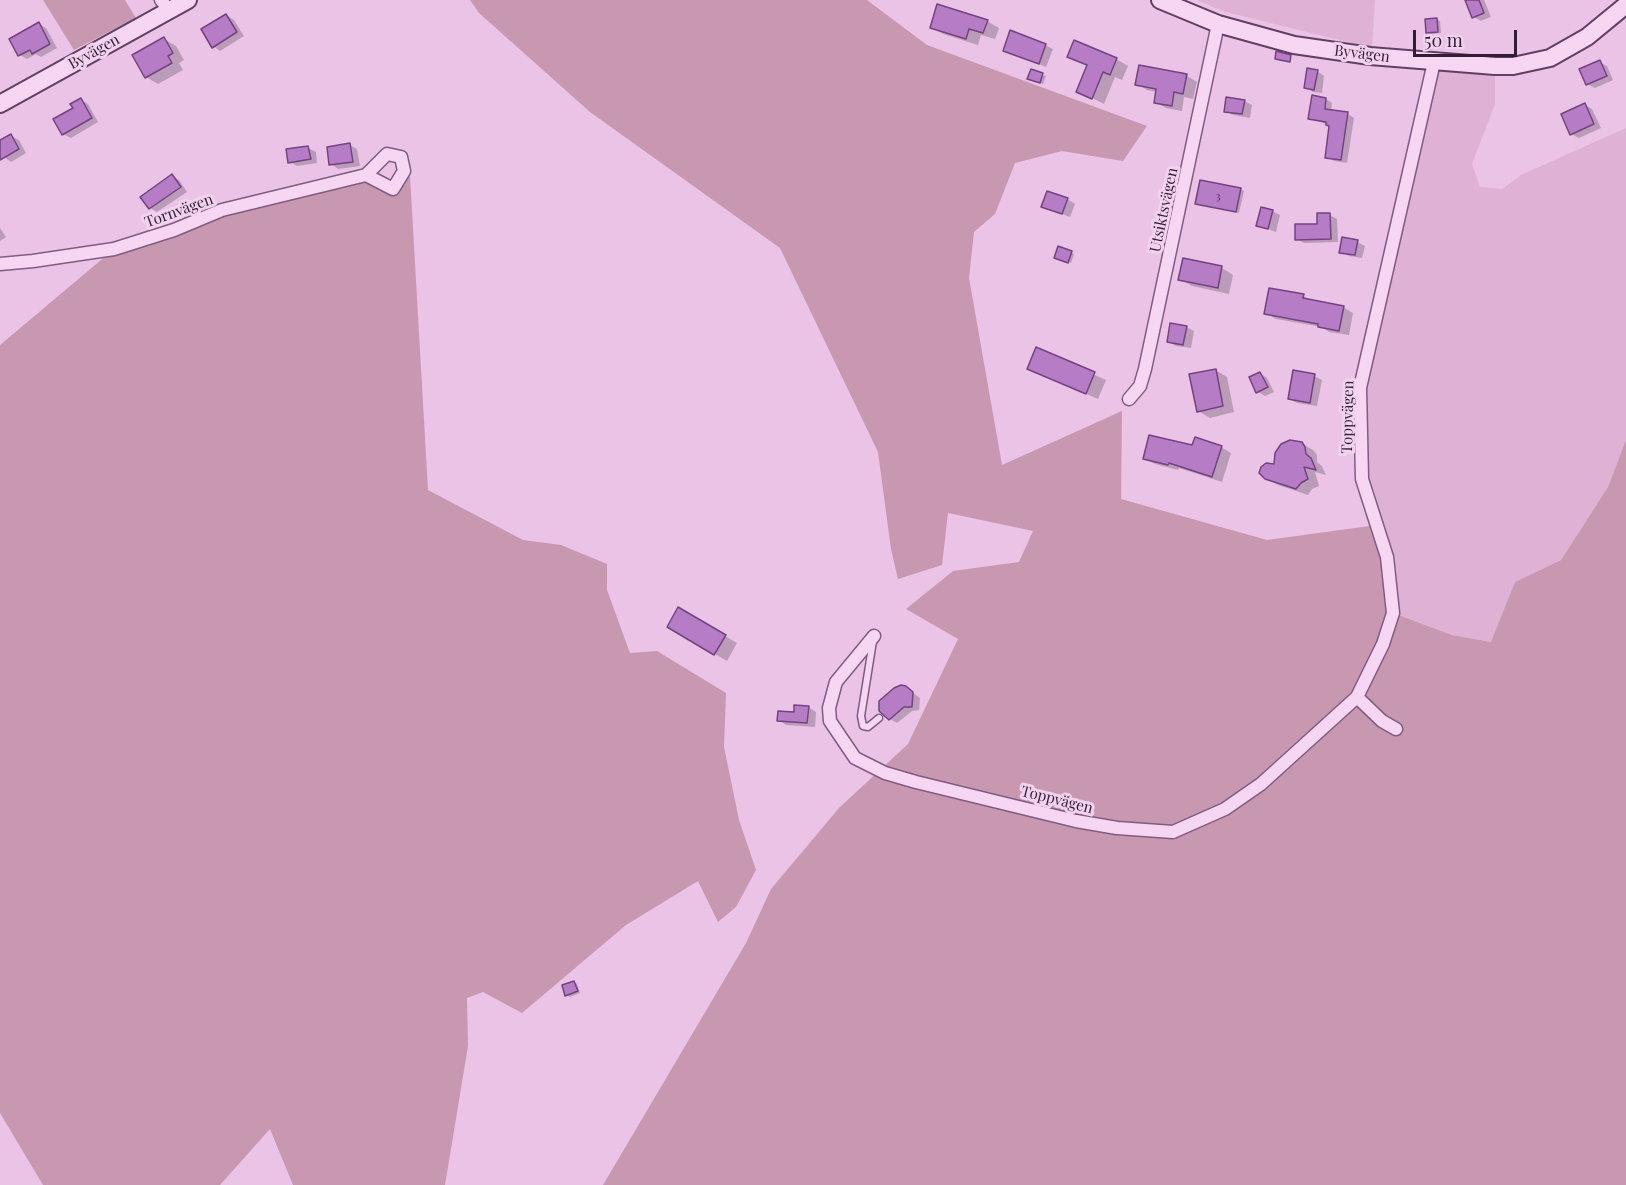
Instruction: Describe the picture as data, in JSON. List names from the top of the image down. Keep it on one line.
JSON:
{"streets":{"street":["Byvägen","Utsiktsvägen","Tornvägen","Toppvägen"]},"crossings":[["Byvägen","Utsiktsvägen"],["Byvägen","Toppvägen"]],"house_numbers":["3"],"scale_bar":"50 m"}
